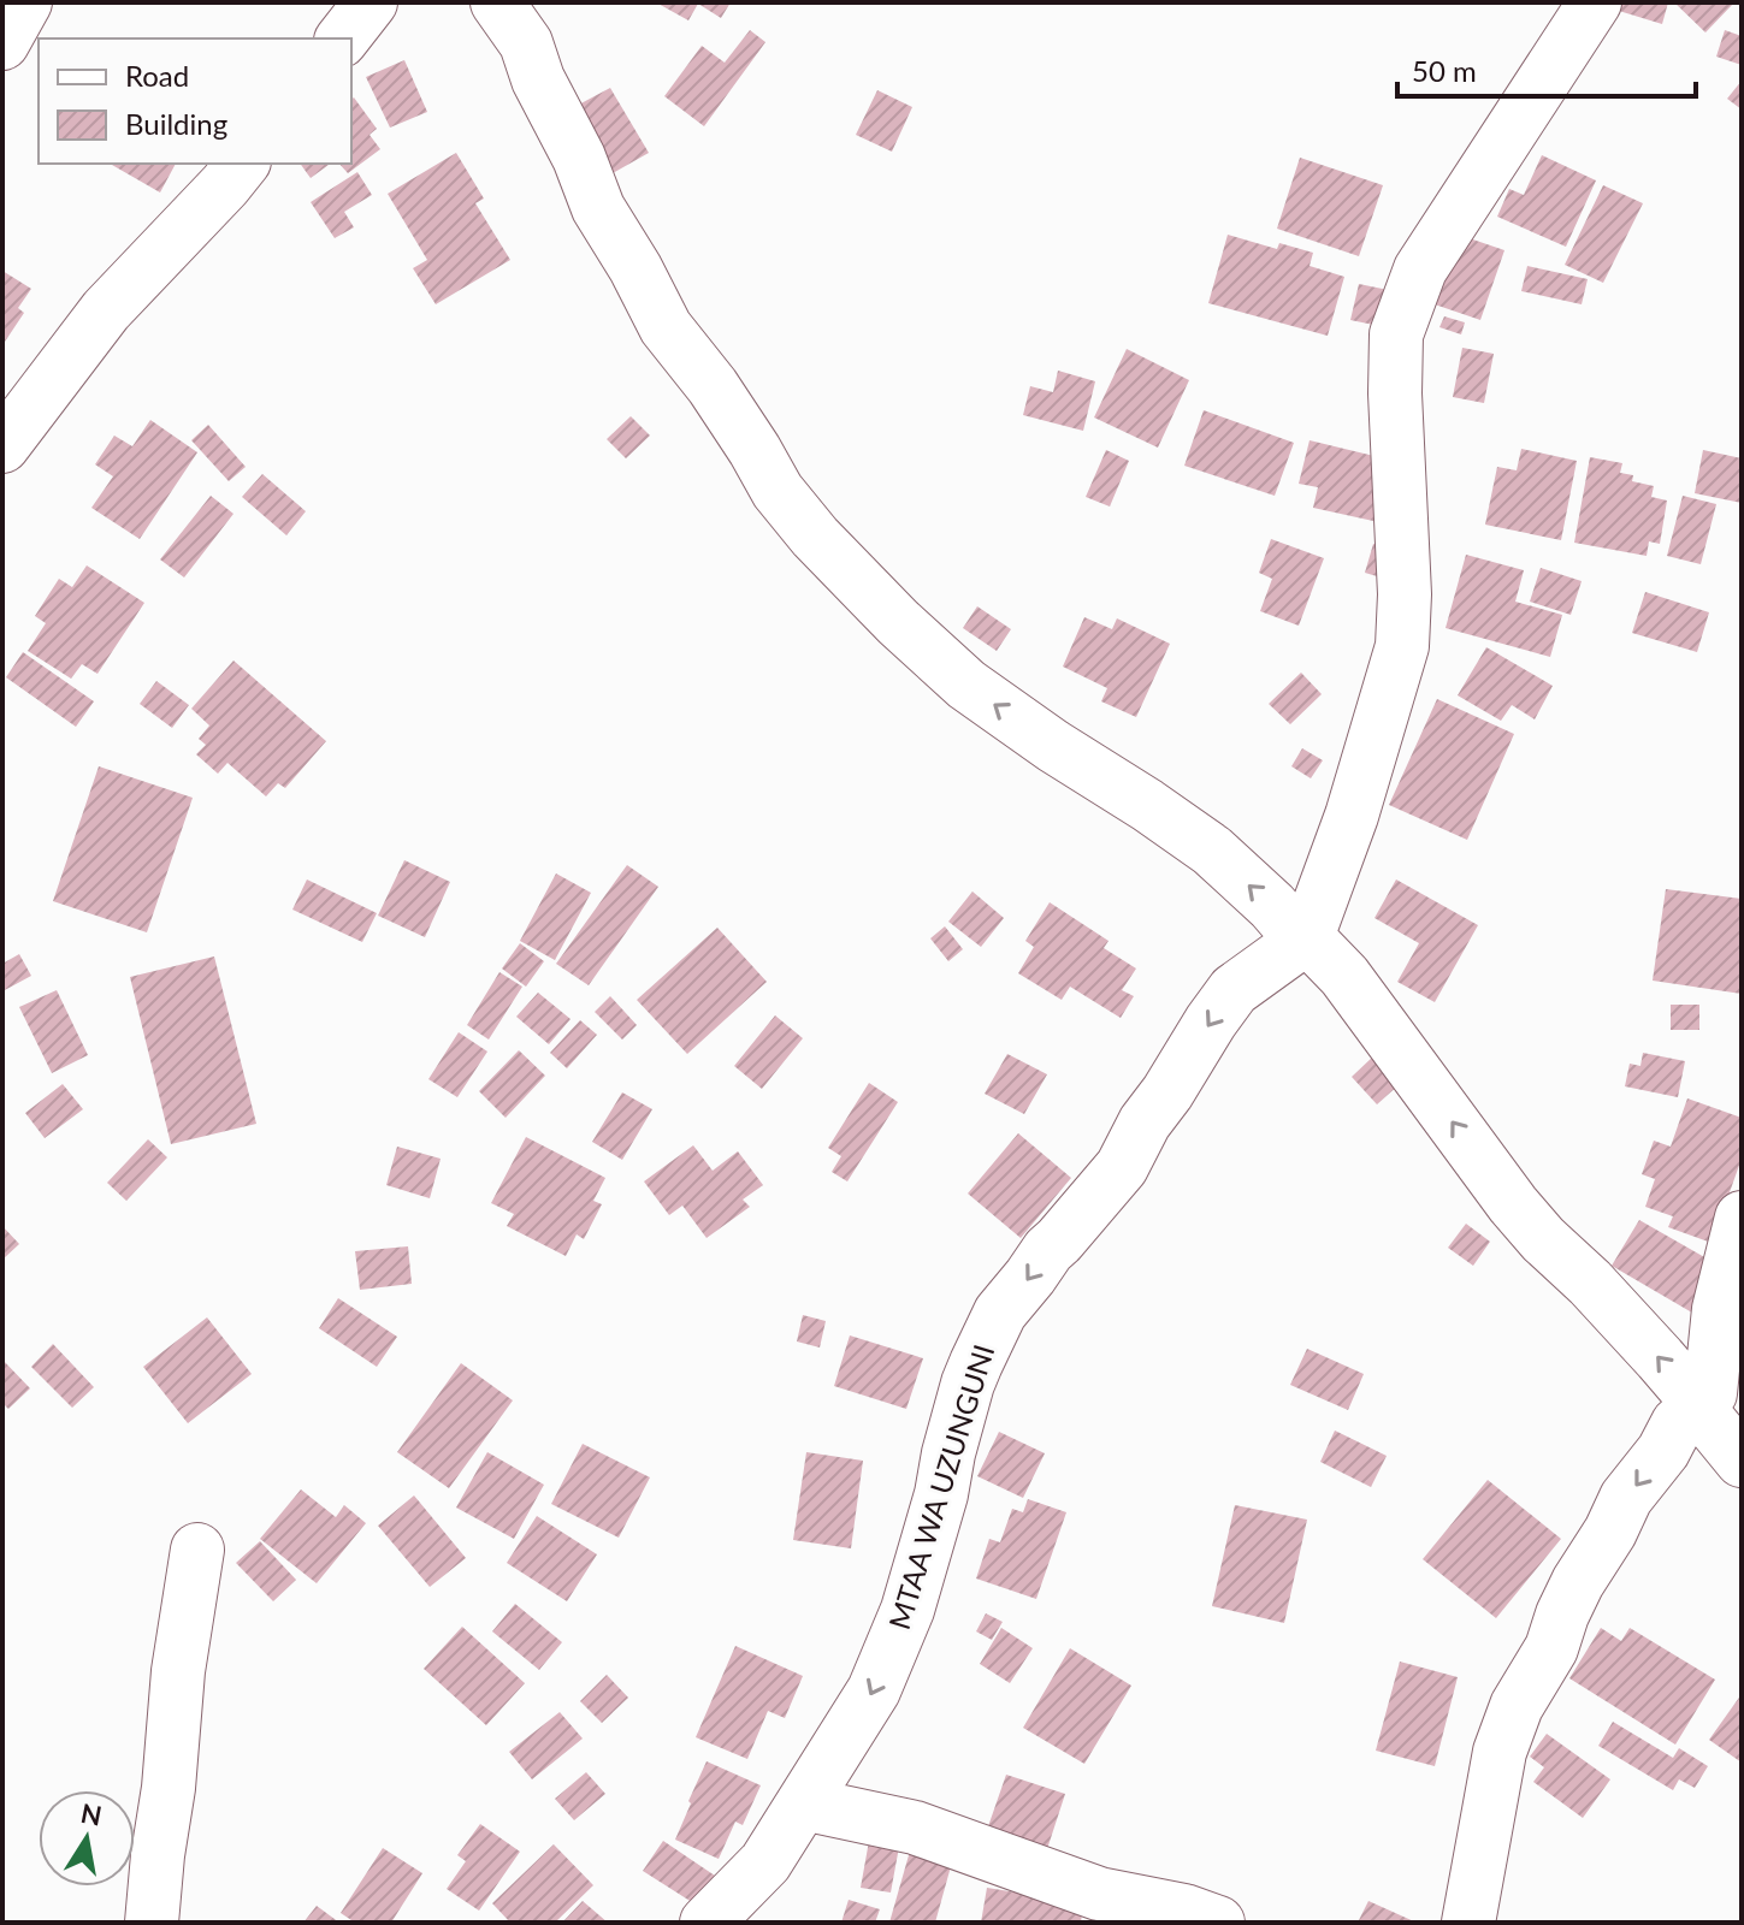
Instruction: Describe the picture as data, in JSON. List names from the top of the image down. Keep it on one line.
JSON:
{"streets":{"street":["MTAA WA UZUNGUNI"]},"one_way":["MTAA WA UZUNGUNI"],"legend":["Road","Building"],"scale_bar":"50 m","north":"top"}
